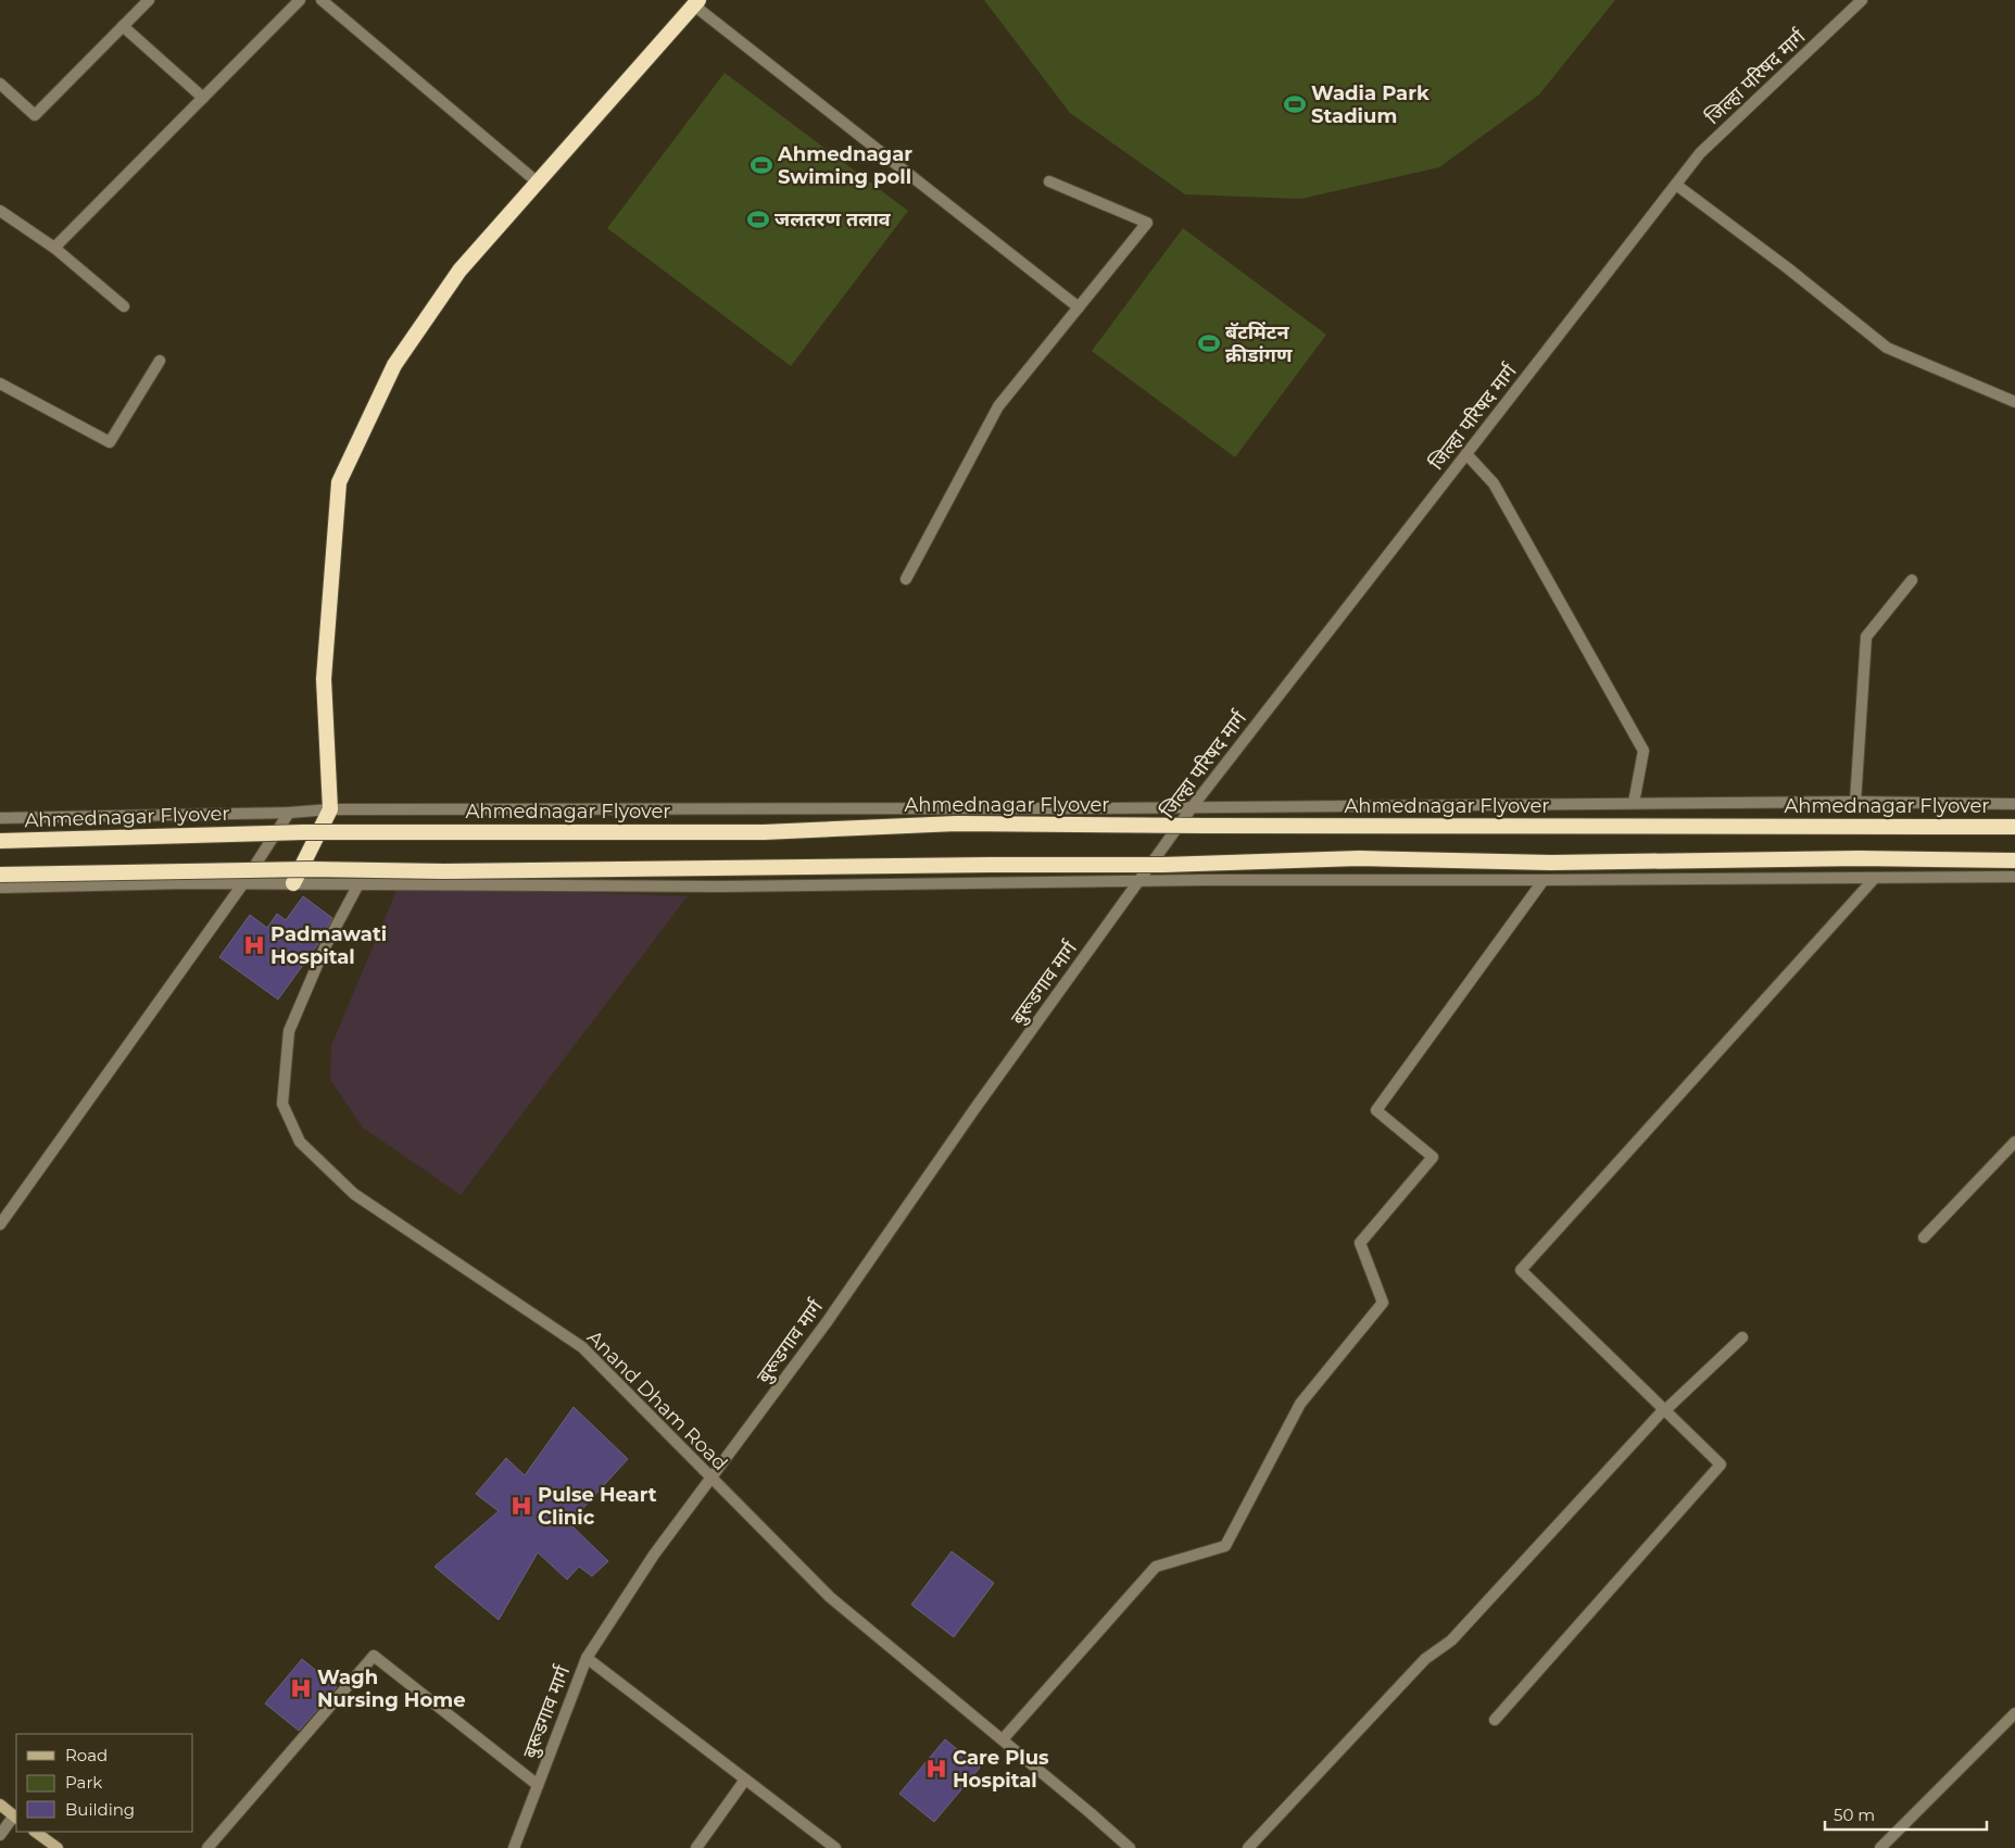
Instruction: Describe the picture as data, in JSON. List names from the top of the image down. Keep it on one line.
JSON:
{"streets":{"highway":["Ahmednagar Flyover"],"street":["जिल्हा परिषद मार्ग","बुरूडगाव मार्ग","Anand Dham Road"]},"crossings":[["जिल्हा परिषद मार्ग","बुरूडगाव मार्ग"],["बुरूडगाव मार्ग","Anand Dham Road"]],"places":{"sports":["Wadia Park Stadium","Ahmednagar Swiming poll","जलतरण तलाव","बॅटमिंटन क्रीडांगण"],"hospital":["Padmawati Hospital","Pulse Heart Clinic","Wagh Nursing Home","Care Plus Hospital"]},"legend":["Road","Park","Building"],"scale_bar":"50 m"}
